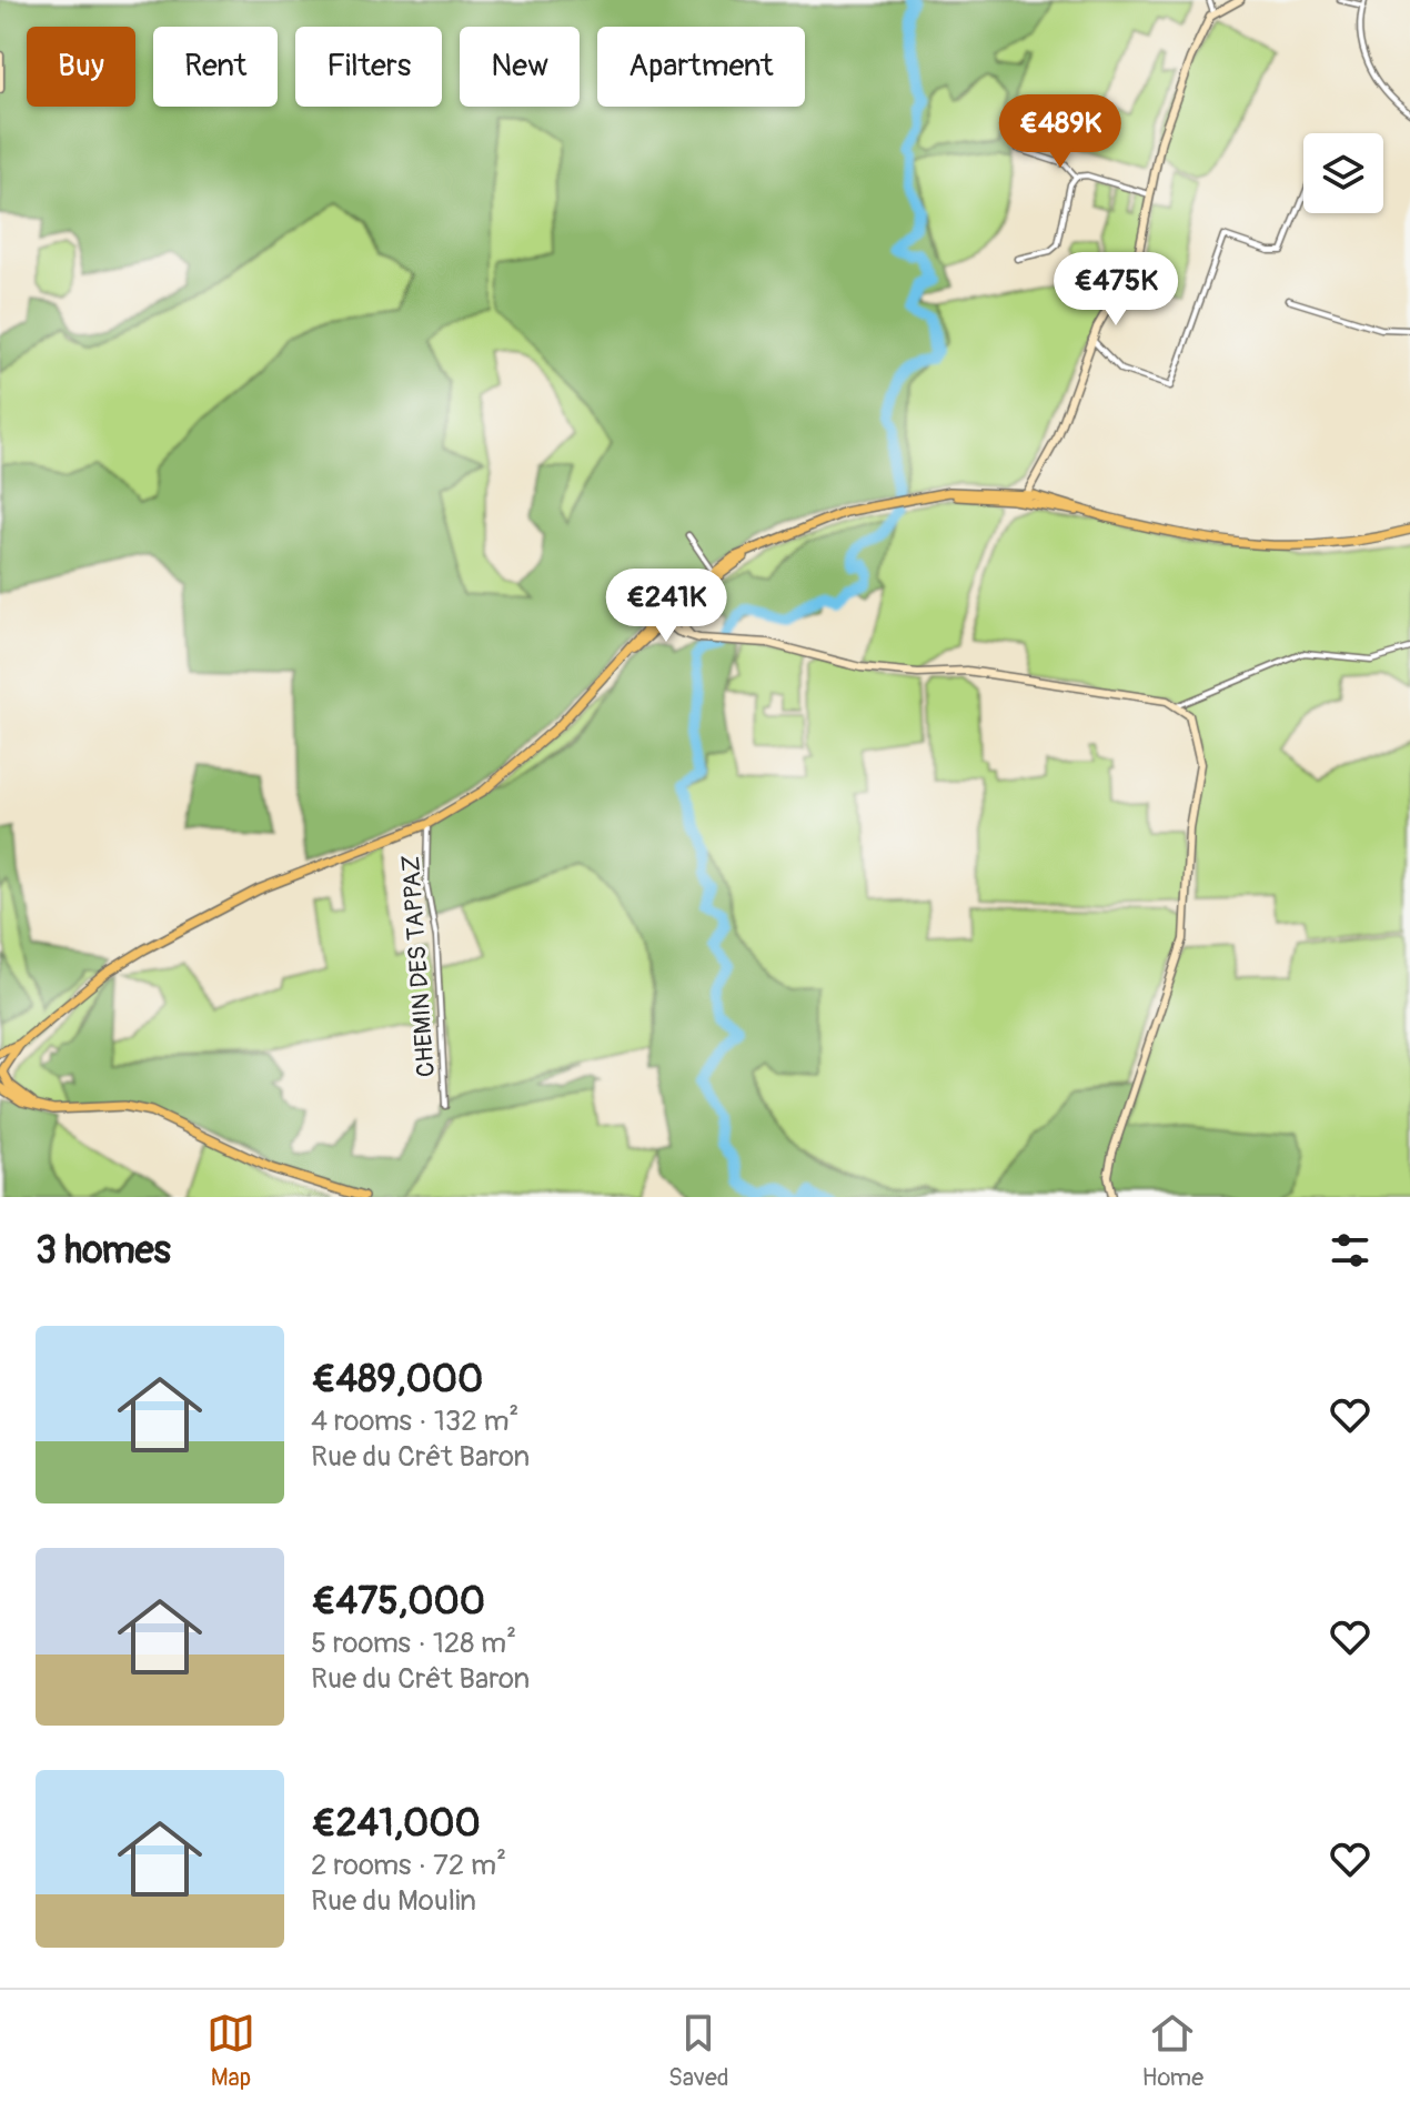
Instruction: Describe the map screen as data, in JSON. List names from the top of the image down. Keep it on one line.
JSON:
{"streets":{"street":["CHEMIN DES TAPPAZ"]},"page":{"chip":["Buy","Rent","Filters","New","Apartment"],"price":["€489K","€475K","€241K"],"heading":"3 homes","list":[{"name":"€489,000","note":"4 rooms · 132 m² · Rue du Crêt Baron"},{"name":"€475,000","note":"5 rooms · 128 m² · Rue du Crêt Baron"},{"name":"€241,000","note":"2 rooms · 72 m² · Rue du Moulin"}],"tabs":["Map","Saved","Home"]}}
